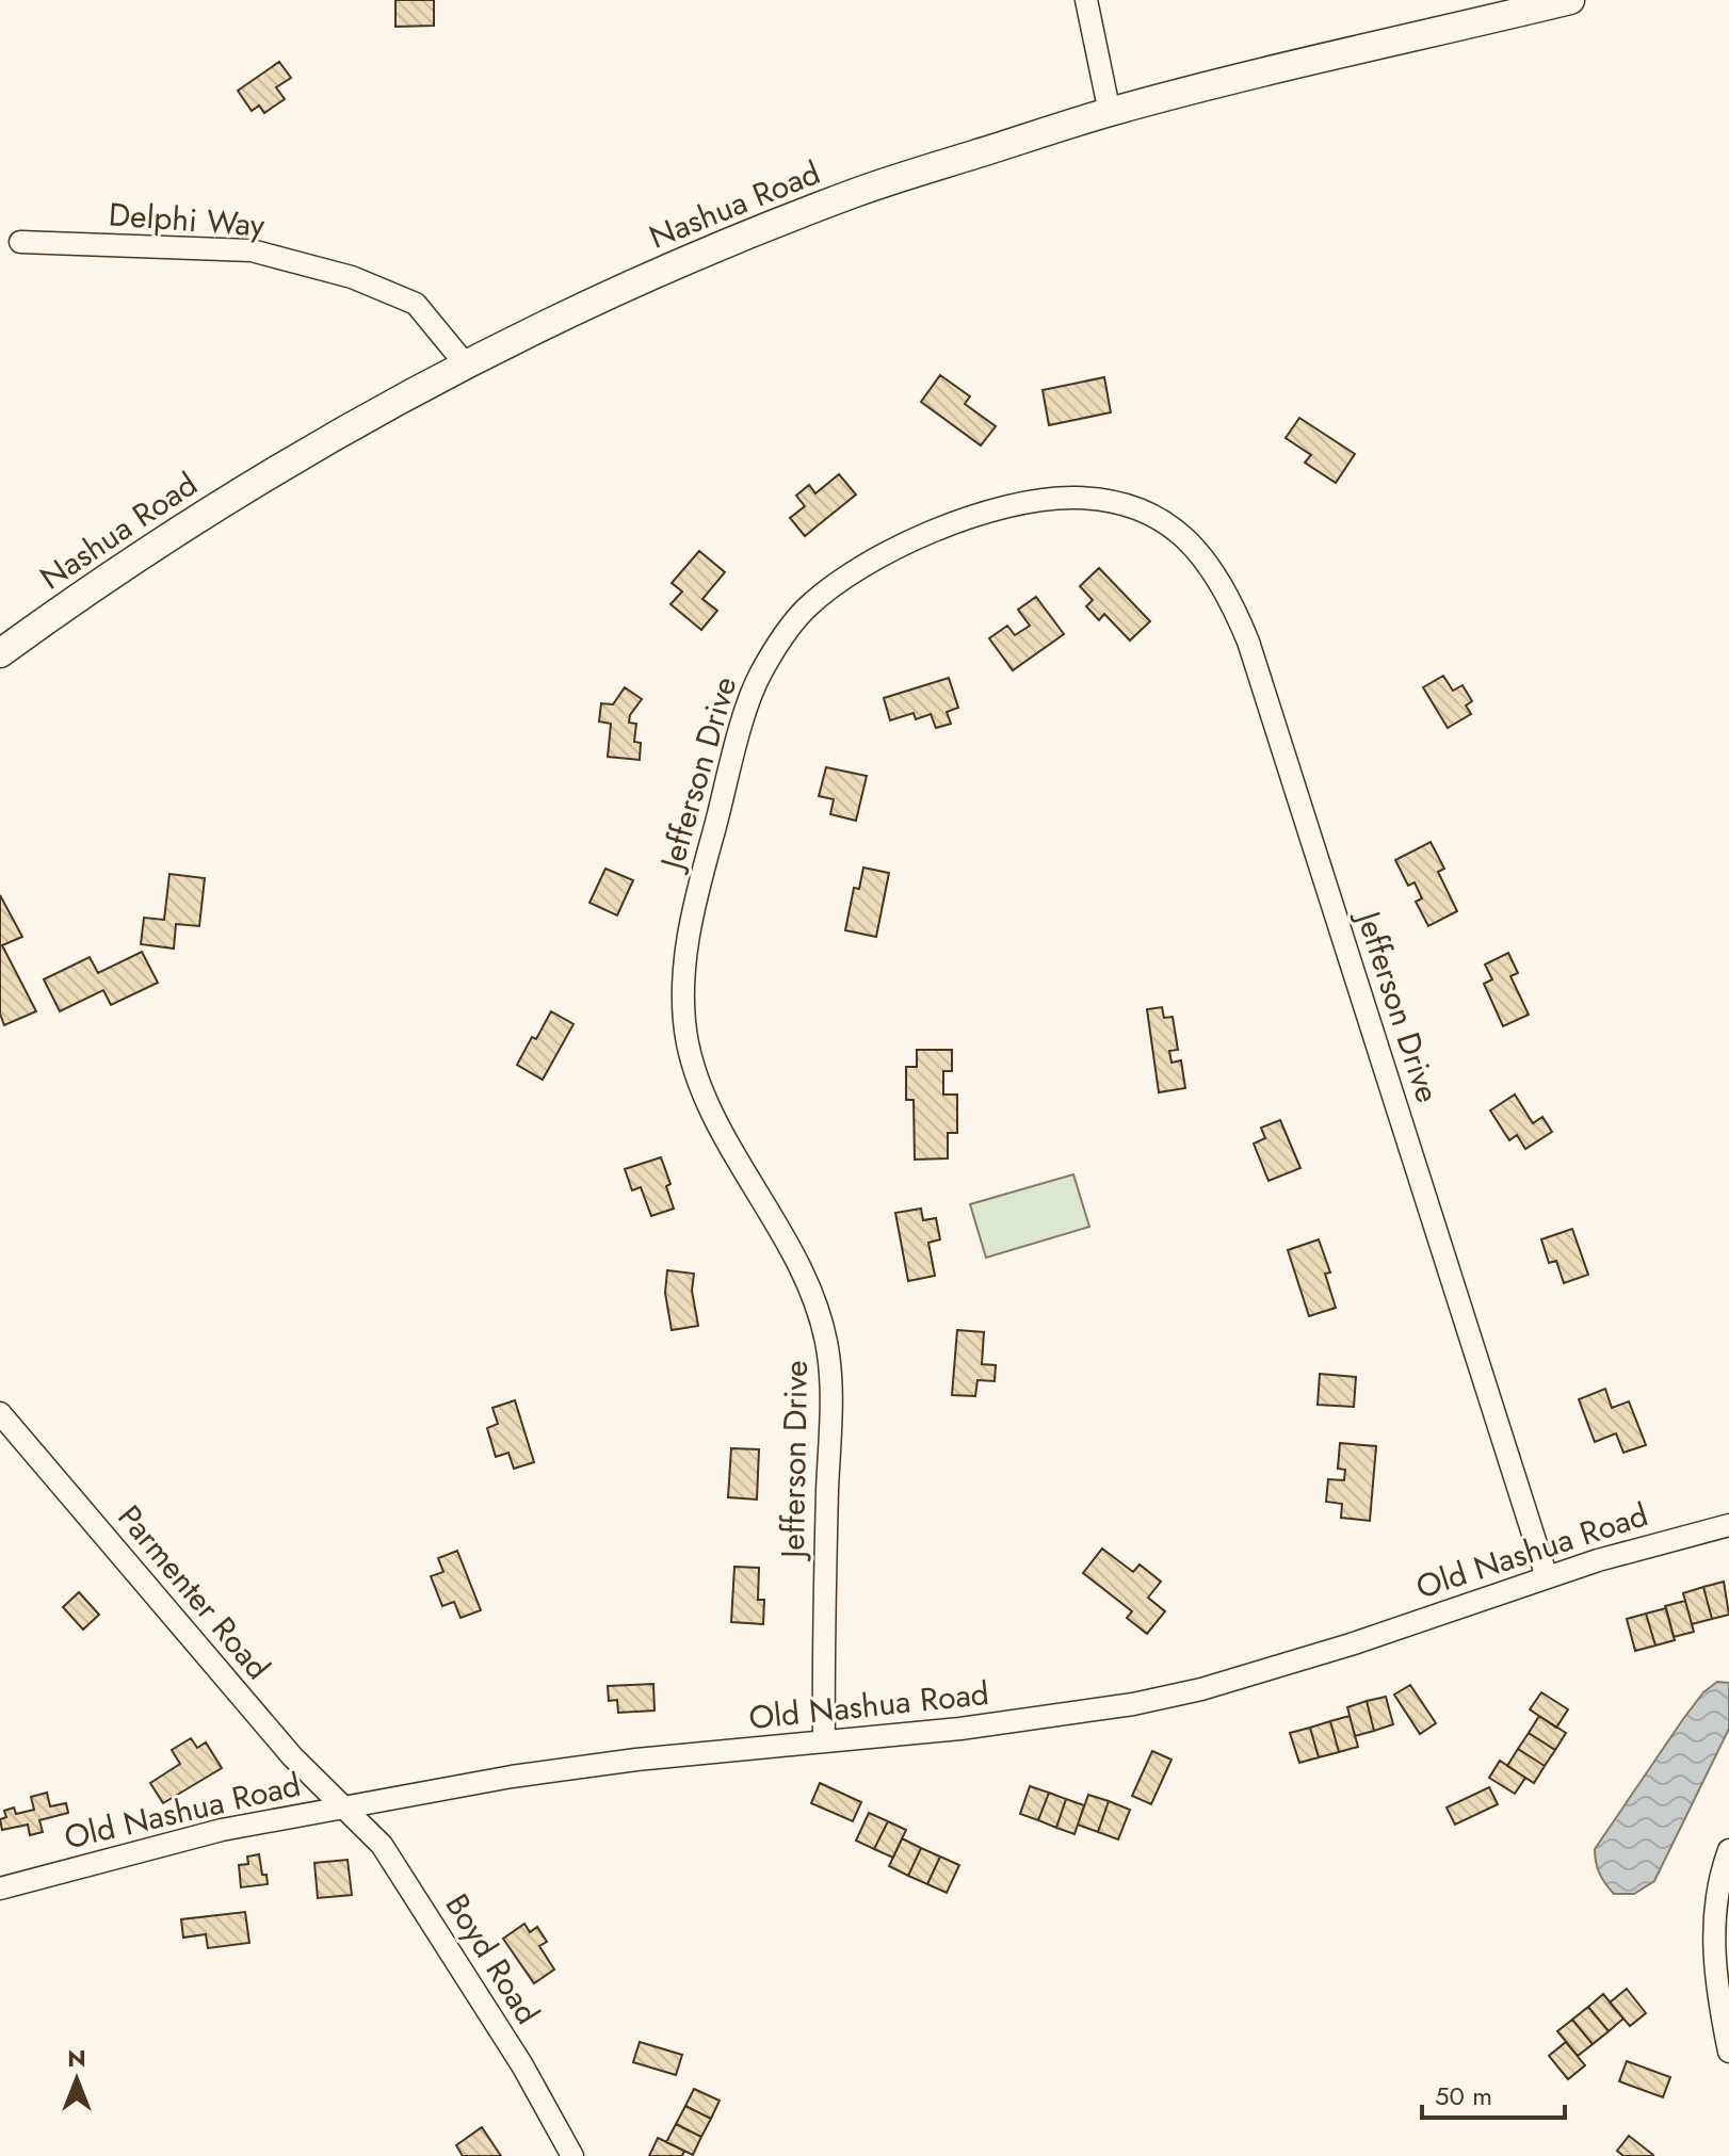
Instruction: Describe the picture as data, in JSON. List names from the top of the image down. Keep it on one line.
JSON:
{"streets":{"main road":["Nashua Road"],"street":["Delphi Way","Jefferson Drive","Old Nashua Road","Parmenter Road","Boyd Road"]},"crossings":[["Nashua Road","Delphi Way"],["Jefferson Drive","Old Nashua Road"],["Old Nashua Road","Parmenter Road"],["Old Nashua Road","Boyd Road"],["Parmenter Road","Boyd Road"]],"scale_bar":"50 m","north":"top"}
